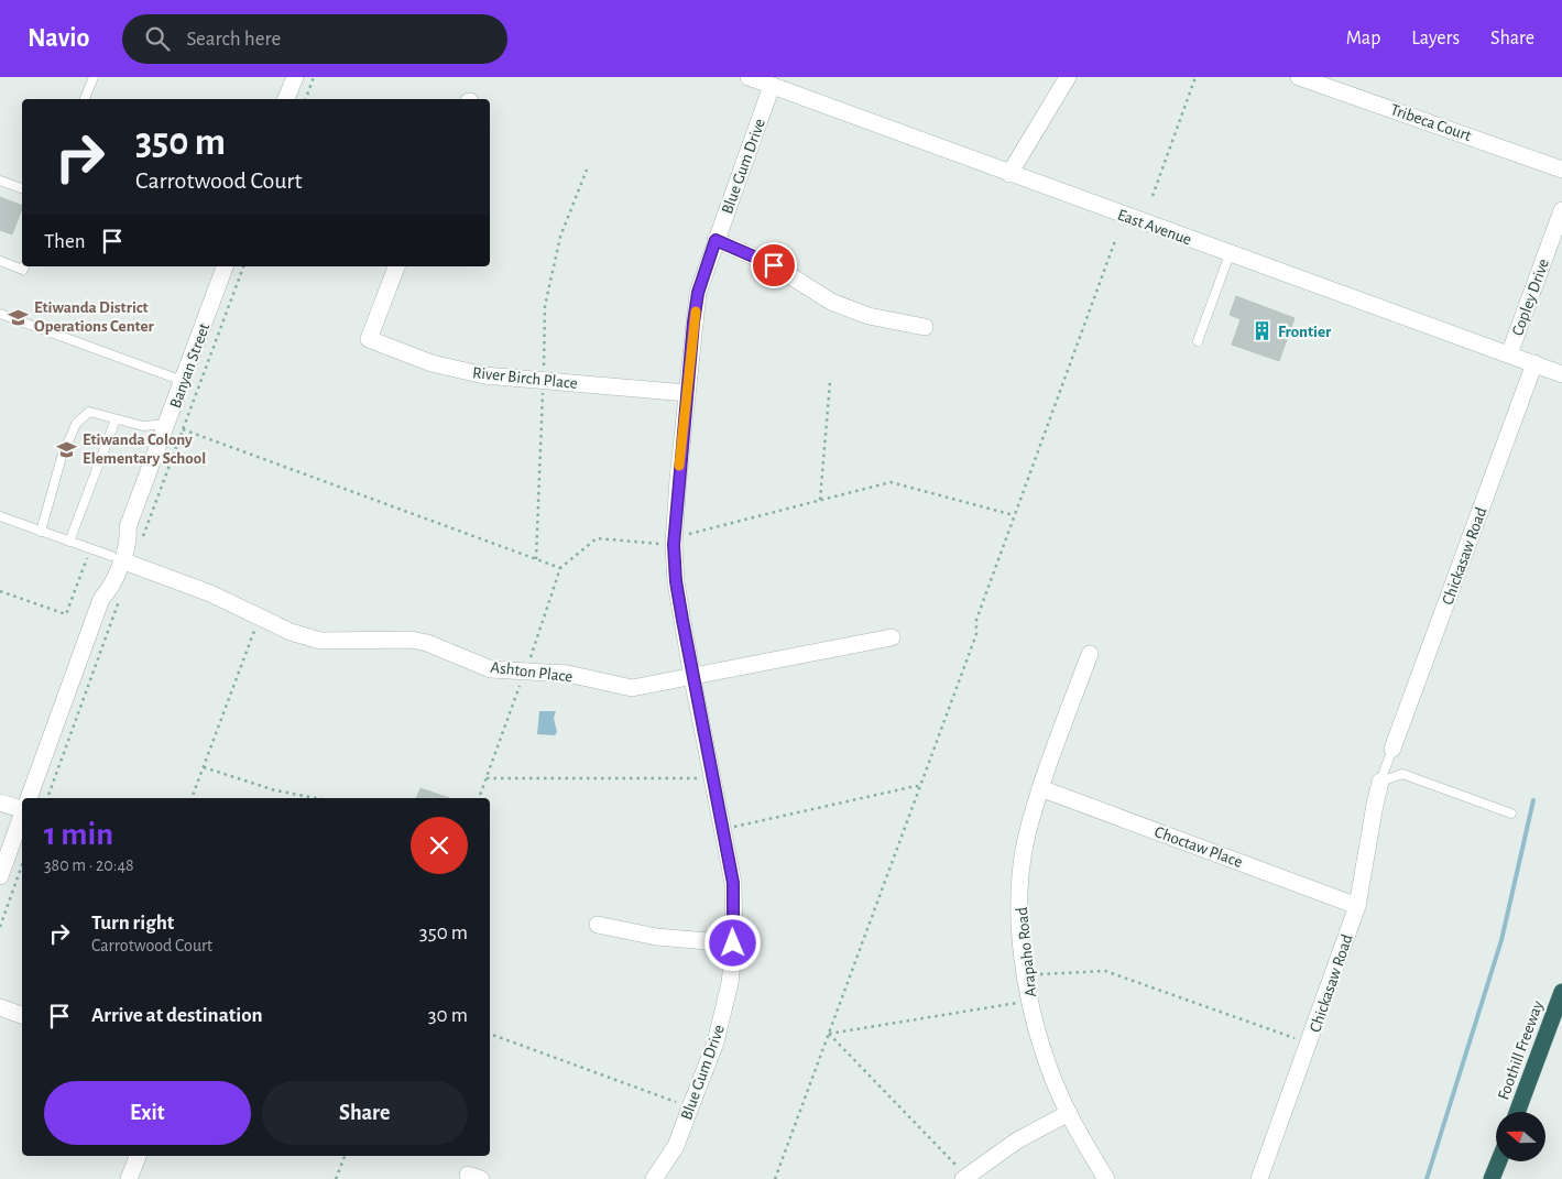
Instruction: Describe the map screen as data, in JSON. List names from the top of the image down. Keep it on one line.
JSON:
{"streets":{"highway":["Foothill Freeway"],"street":["Tribeca Court","Blue Gum Drive","East Avenue","Copley Drive","Banyan Street","River Birch Place","Chickasaw Road","Ashton Place","Choctaw Place","Arapaho Road"]},"crossings":[["Blue Gum Drive","East Avenue"],["Blue Gum Drive","River Birch Place"],["Blue Gum Drive","Ashton Place"],["East Avenue","Copley Drive"],["East Avenue","Chickasaw Road"],["Banyan Street","Ashton Place"],["Chickasaw Road","Choctaw Place"],["Choctaw Place","Arapaho Road"]],"places":{"school or university":["Etiwanda District Operations Center","Etiwanda Colony Elementary School"],"building":["Frontier"]},"north":"left","page":{"header":"Navio","search":"Search here","nav":["Map","Layers","Share"],"turn":["350 m","Carrotwood Court"],"then":"Then","heading":["1 min","380 m · 20:48"],"list":[{"name":"Turn right","note":"Carrotwood Court","value":"350 m"},{"name":"Arrive at destination","value":"30 m"}],"buttons":["Exit","Share"]}}
